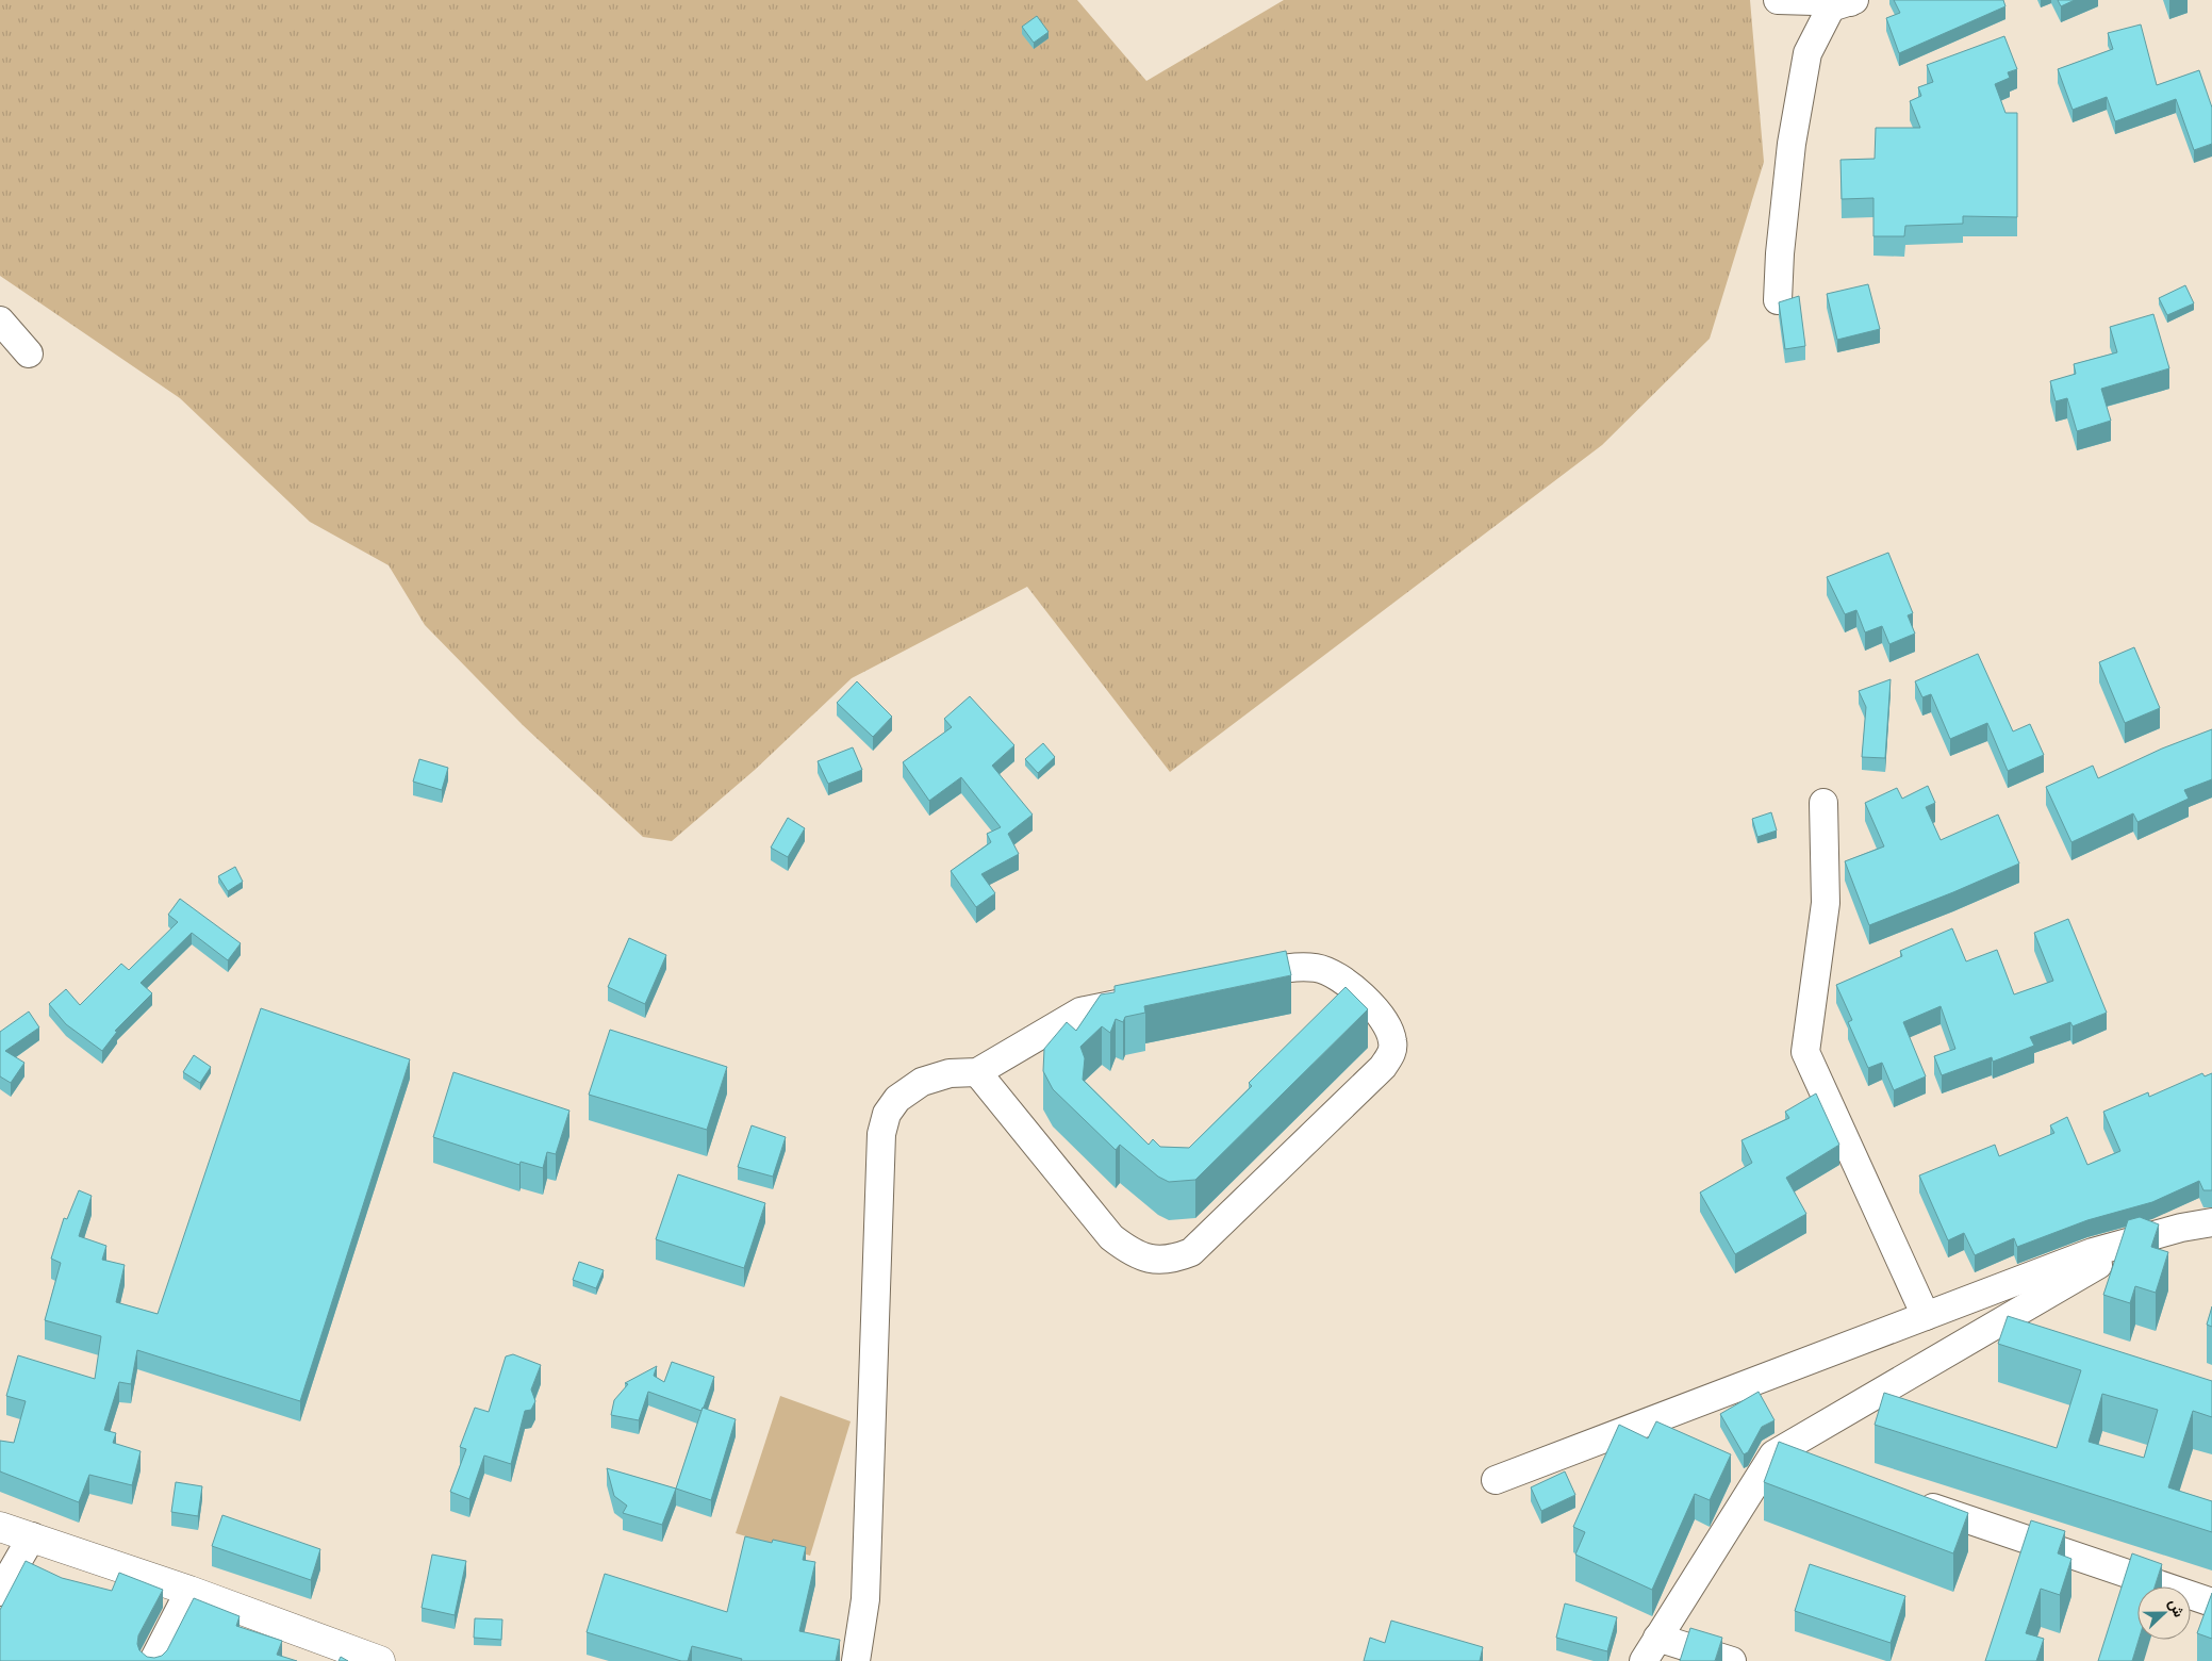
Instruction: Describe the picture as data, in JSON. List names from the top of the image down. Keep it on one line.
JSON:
{"north":"right"}
